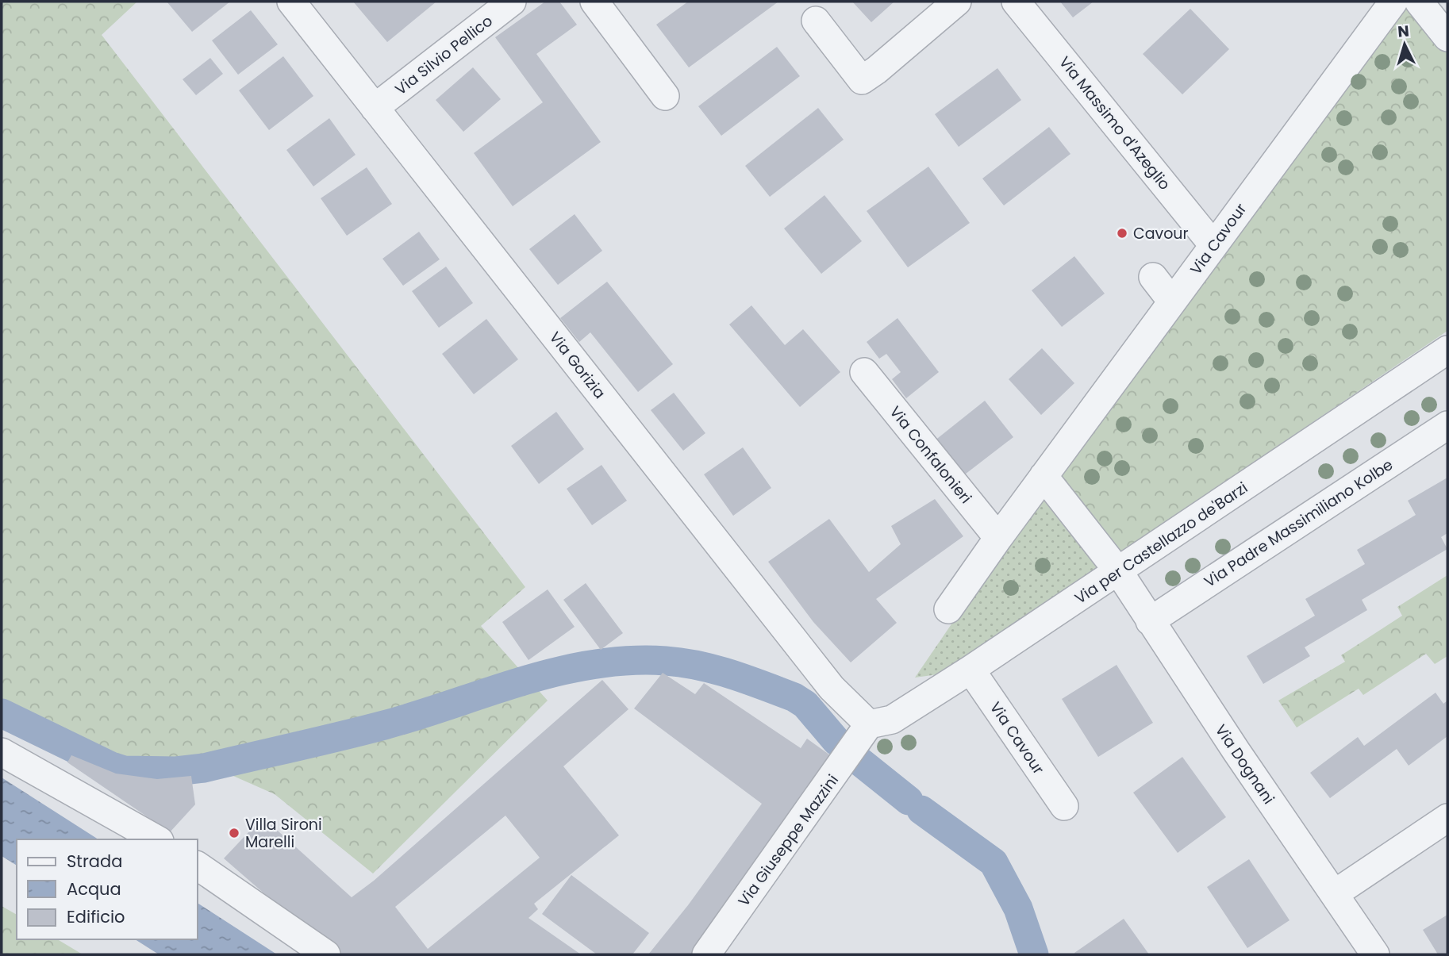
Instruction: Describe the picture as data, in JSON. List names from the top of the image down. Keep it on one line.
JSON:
{"streets":{"street":["Via Silvio Pellico","Via Massimo d'Azeglio","Via Cavour","Via Gorizia","Via Confalonieri","Via Padre Massimiliano Kolbe","Via per Castellazzo de'Barzi","Via Dognani","Via Giuseppe Mazzini"]},"crossings":[["Via Silvio Pellico","Via Gorizia"],["Via Massimo d'Azeglio","Via Cavour"],["Via Cavour","Via Confalonieri"],["Via Cavour","Via per Castellazzo de'Barzi"],["Via Gorizia","Via per Castellazzo de'Barzi"],["Via Gorizia","Via Giuseppe Mazzini"],["Via Padre Massimiliano Kolbe","Via Dognani"],["Via per Castellazzo de'Barzi","Via Dognani"],["Via per Castellazzo de'Barzi","Via Giuseppe Mazzini"]],"places":["Cavour","Villa Sironi Marelli"],"legend":["Strada","Acqua","Edificio"],"north":"top"}
